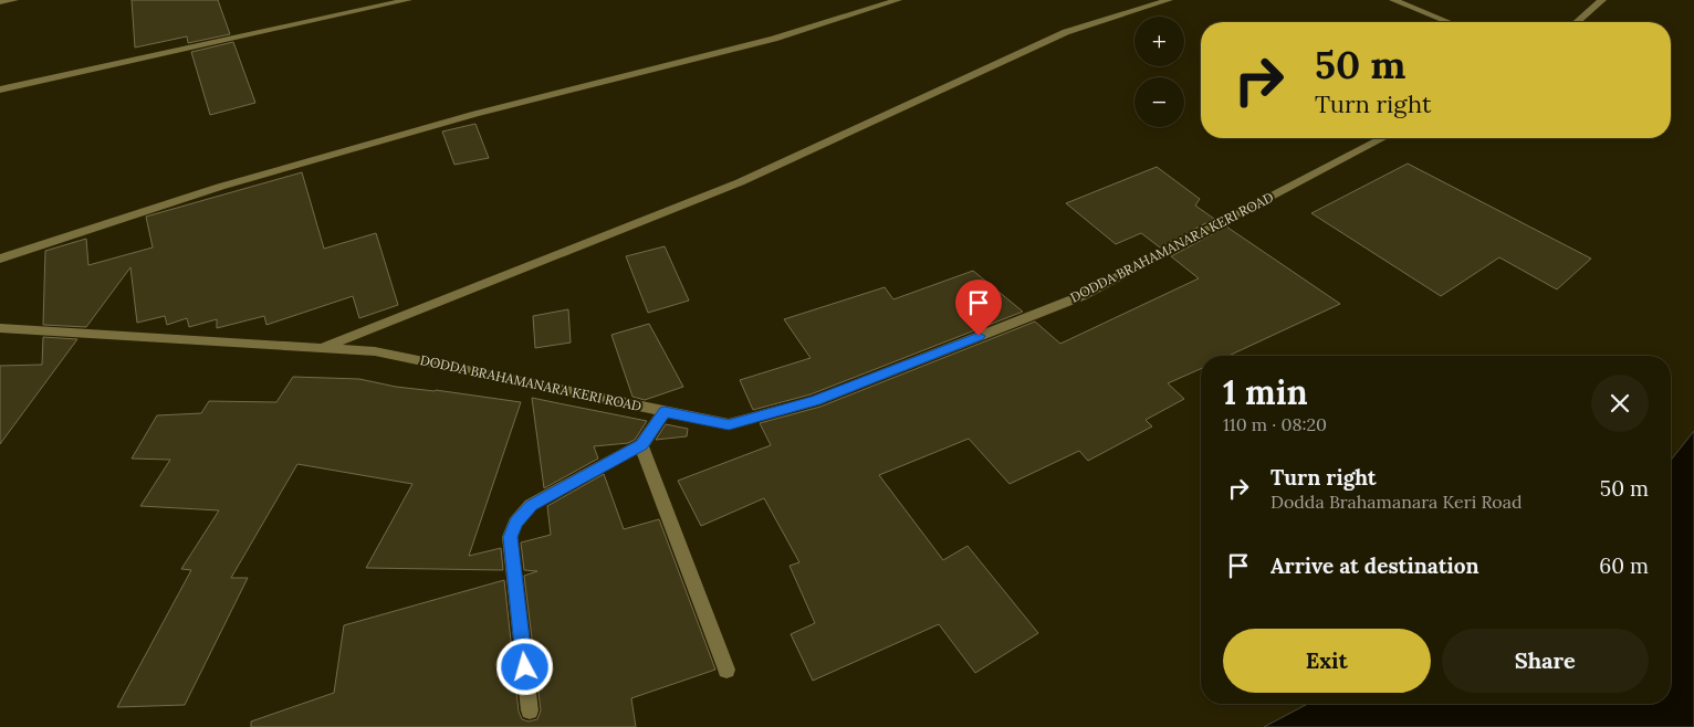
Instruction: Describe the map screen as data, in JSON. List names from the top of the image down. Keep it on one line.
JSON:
{"streets":{"street":["DODDA BRAHAMANARA KERI ROAD"]},"page":{"map_buttons":["+","−"],"turn":["50 m","Turn right"],"heading":["1 min","110 m · 08:20"],"list":[{"name":"Turn right","note":"Dodda Brahamanara Keri Road","value":"50 m"},{"name":"Arrive at destination","value":"60 m"}],"buttons":["Exit","Share"]}}
